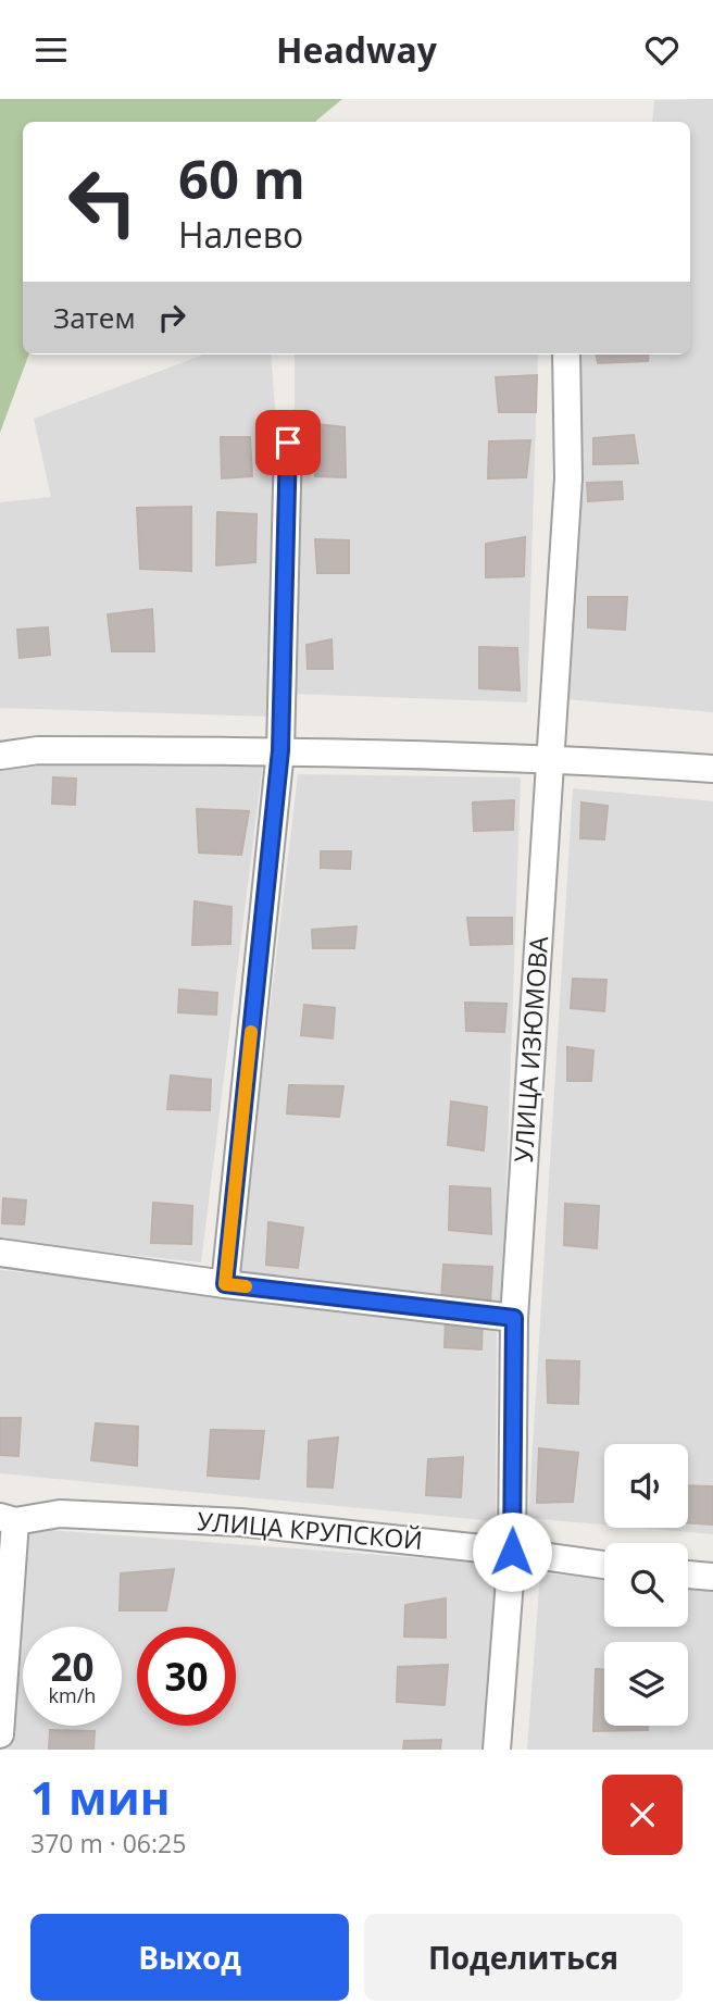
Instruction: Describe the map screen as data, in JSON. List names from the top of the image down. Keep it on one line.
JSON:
{"streets":{"street":["УЛИЦА ИЗЮМОВА","УЛИЦА КРУПСКОЙ"]},"crossings":[["УЛИЦА ИЗЮМОВА","УЛИЦА КРУПСКОЙ"]],"page":{"header":"Headway","turn":["60 m","Налево"],"then":"Затем","speed":"20 km/h","limit":"30","heading":["1 мин","370 m · 06:25"],"buttons":["Выход","Поделиться"]}}
